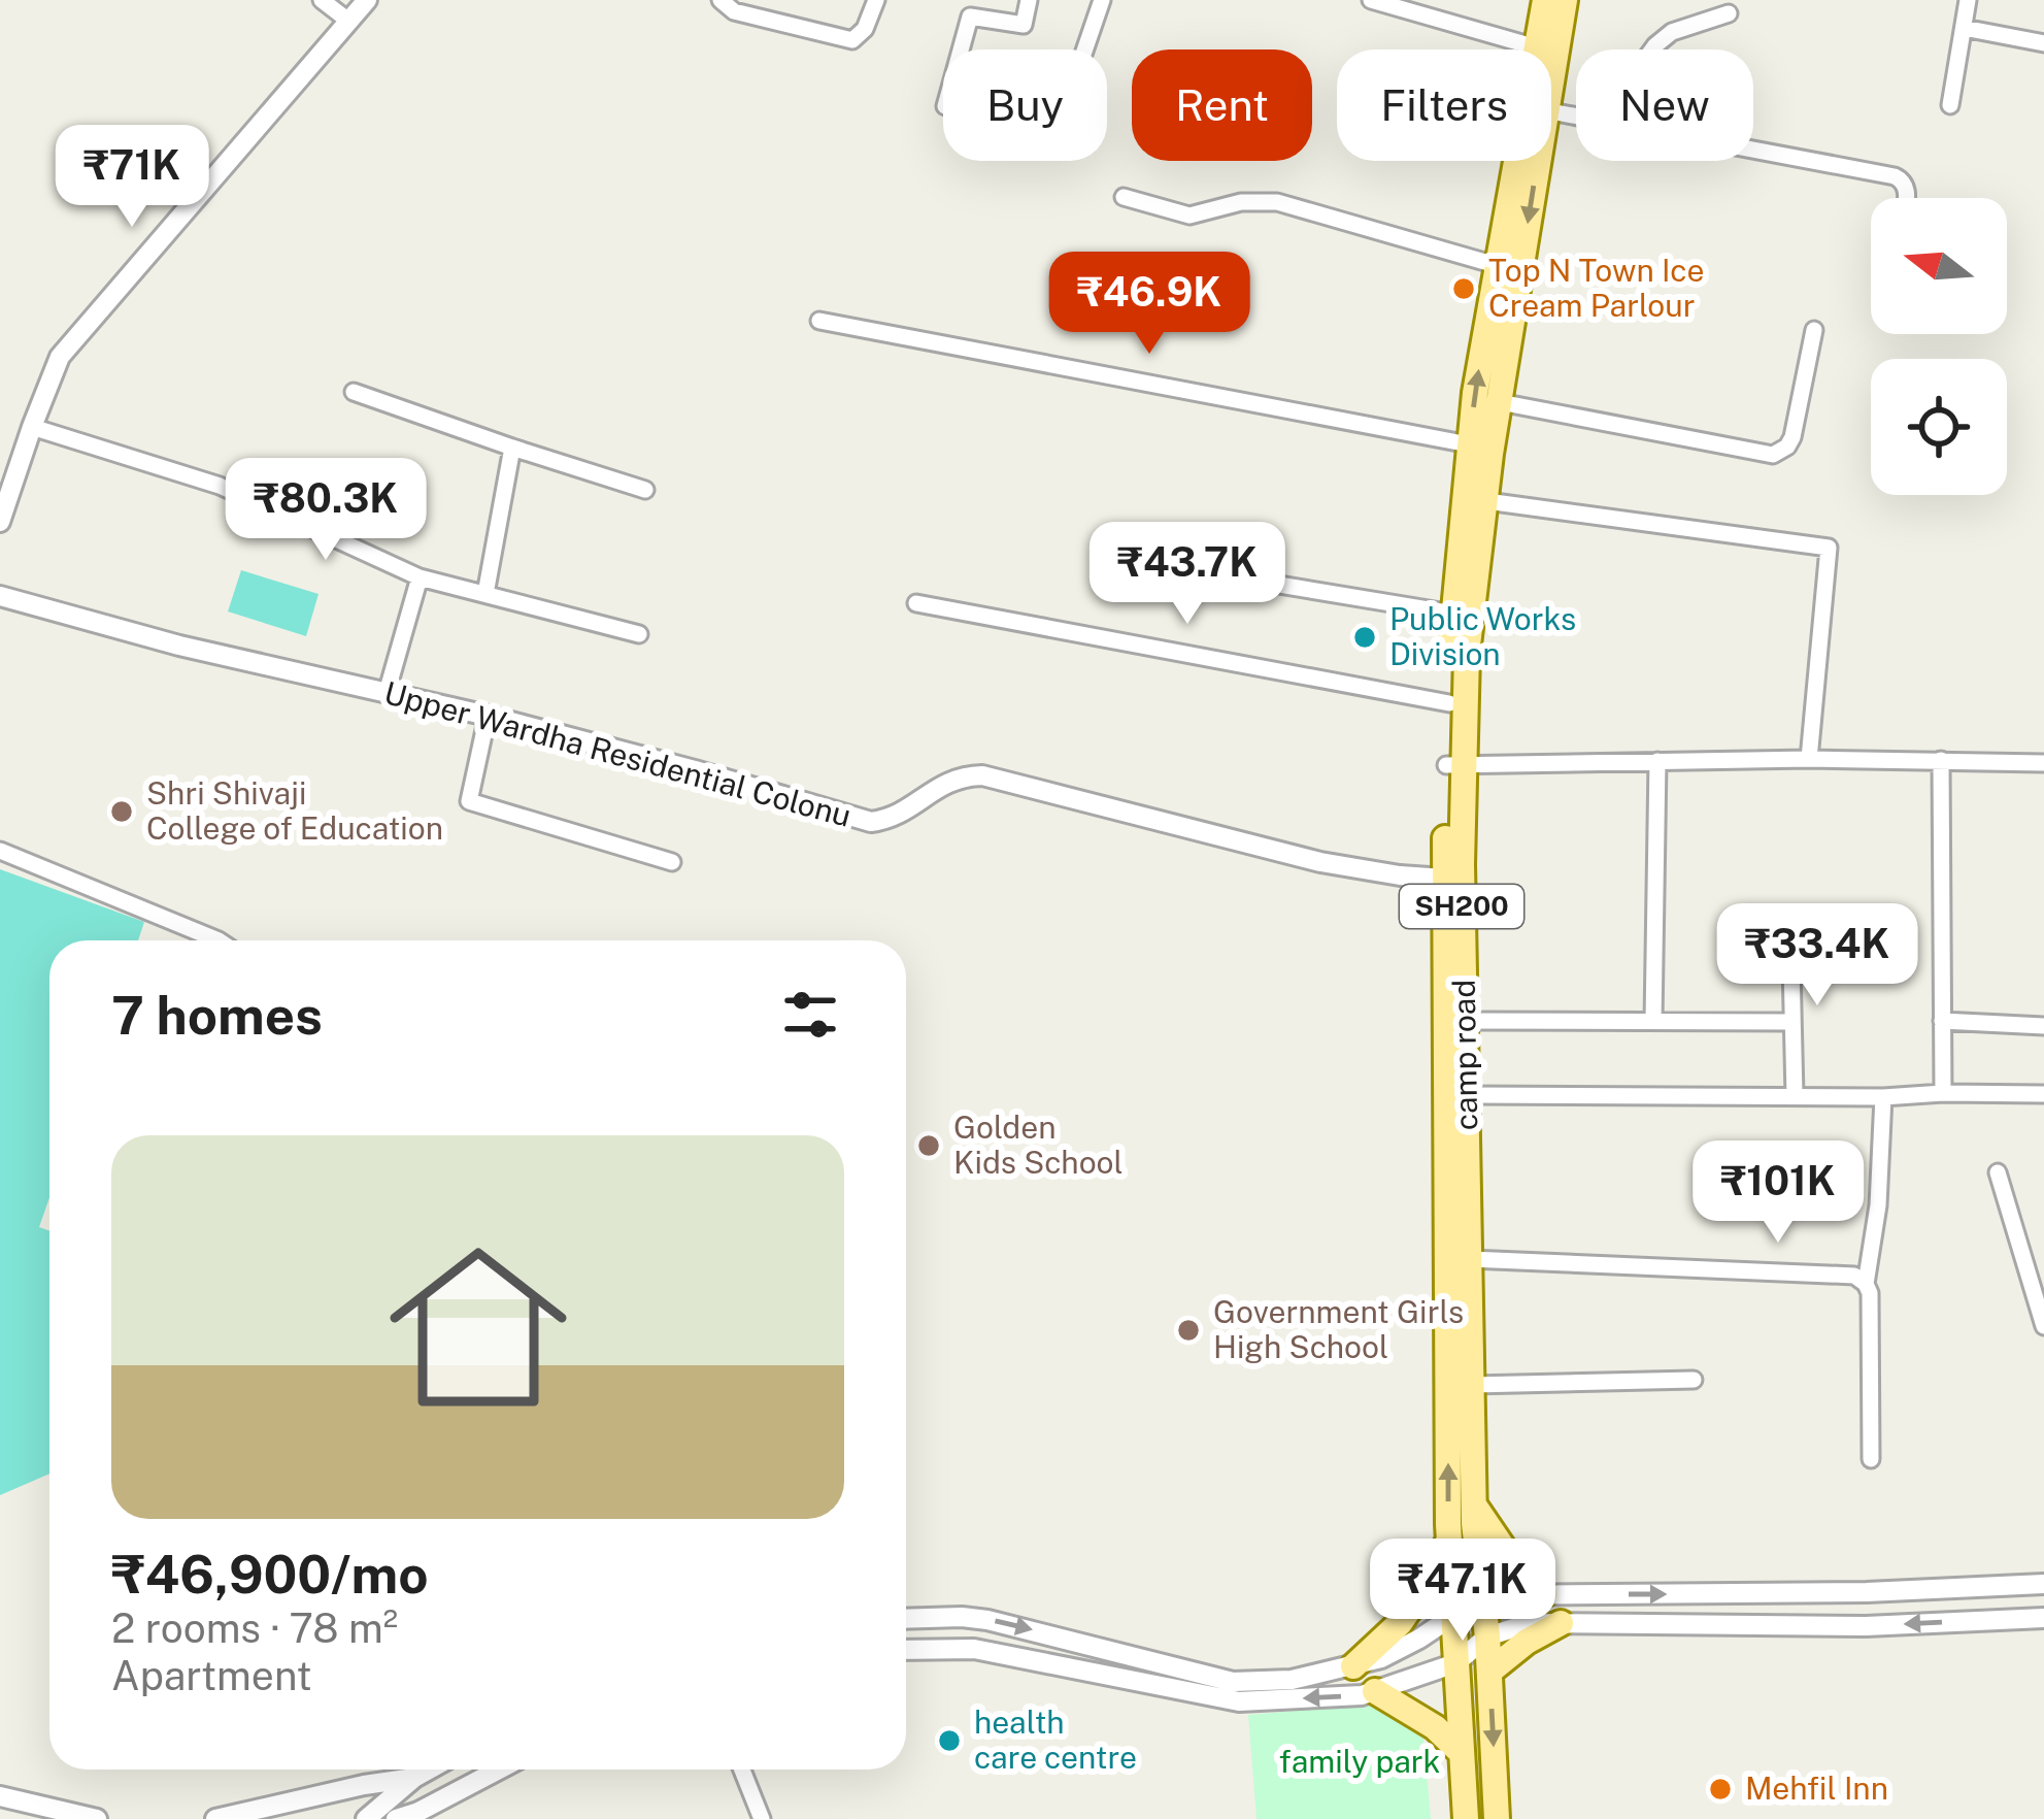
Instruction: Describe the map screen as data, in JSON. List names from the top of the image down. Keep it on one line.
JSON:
{"streets":{"main road":["SH200","camp road"],"street":["Upper Wardha Residential Colonu"]},"crossings":[["Upper Wardha Residential Colonu","camp road"]],"parks":["family park"],"places":["Top N Town Ice Cream Parlour","Public Works Division","Shri Shivaji College of Education","Golden Kids School","Government Girls High School","health care centre","Mehfil Inn"],"north":"left","page":{"chip":["Buy","Rent","Filters","New"],"price":["₹71K","₹46.9K","₹80.3K","₹43.7K","₹33.4K","₹101K","₹47.1K"],"heading":"7 homes","list":[{"name":"₹46,900/mo","note":"2 rooms · 78 m² · Apartment"}]}}
